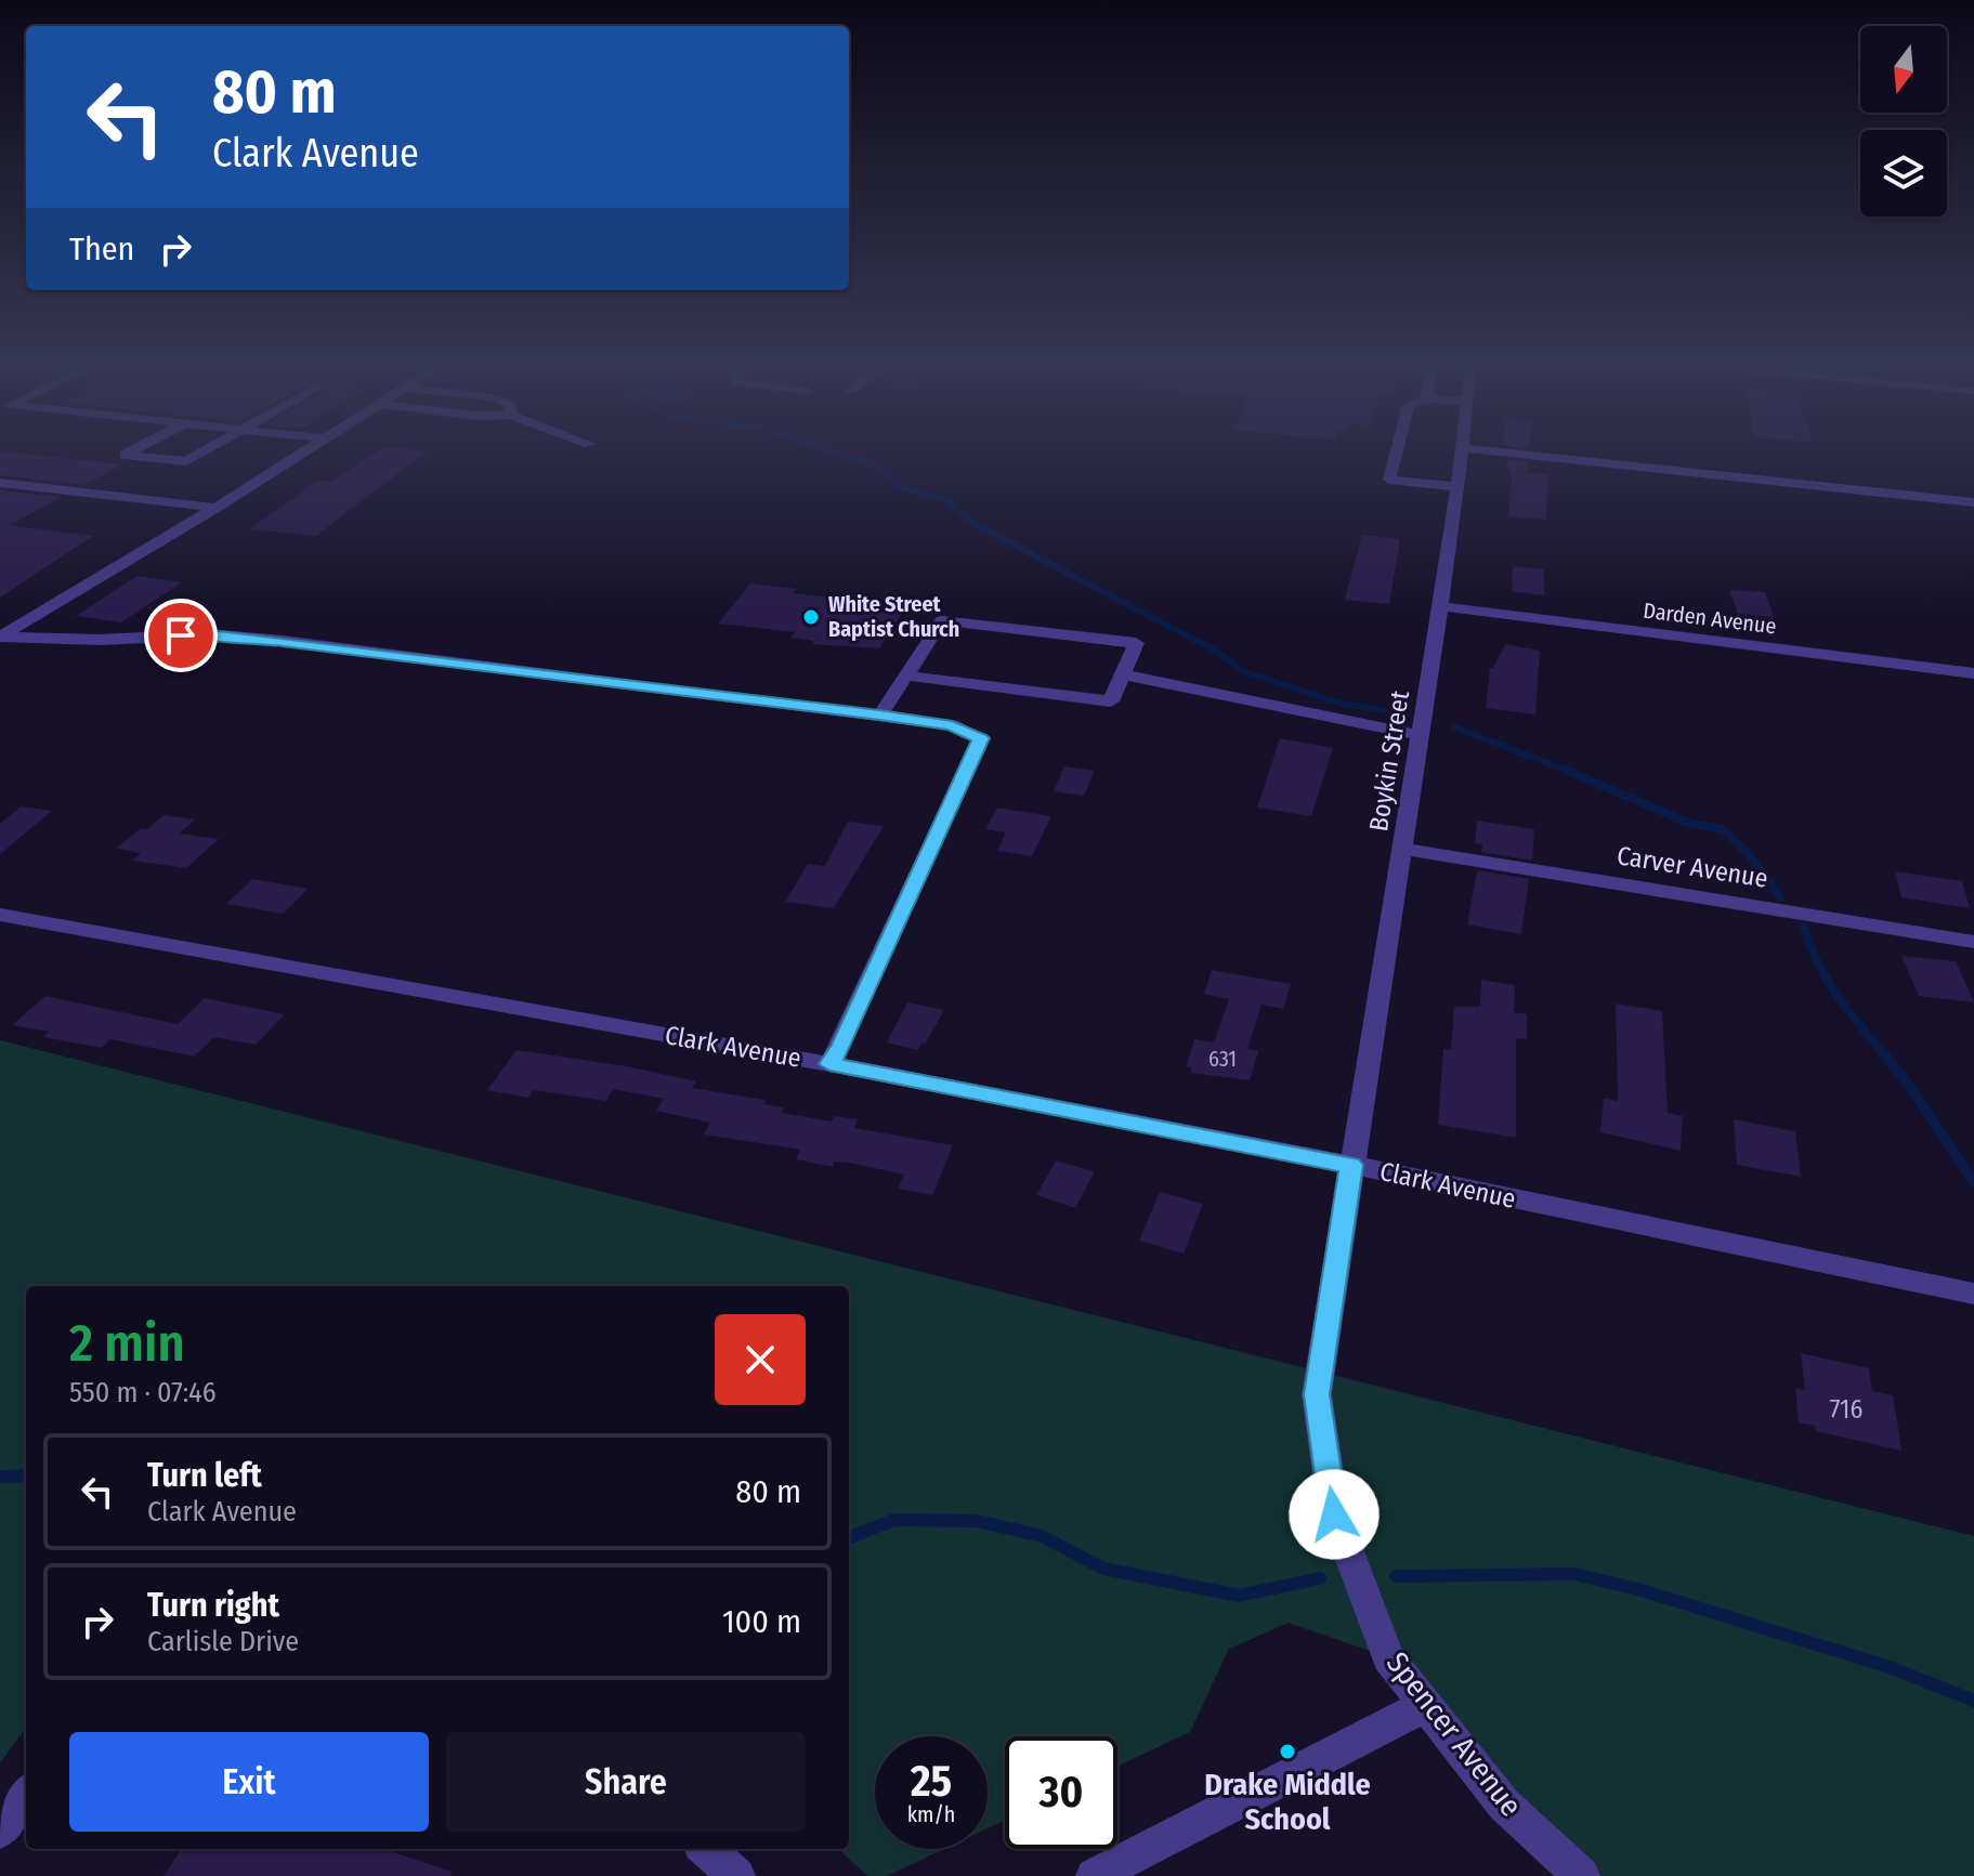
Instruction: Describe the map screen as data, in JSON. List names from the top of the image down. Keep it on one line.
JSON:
{"streets":{"street":["Darden Avenue","Boykin Street","Carver Avenue","Clark Avenue","Spencer Avenue"]},"crossings":[["Darden Avenue","Boykin Street"],["Boykin Street","Carver Avenue"],["Boykin Street","Clark Avenue"],["Boykin Street","Spencer Avenue"],["Clark Avenue","Spencer Avenue"]],"places":["White Street Baptist Church","Drake Middle School"],"house_numbers":["631","716"],"north":"bottom","page":{"turn":["80 m","Clark Avenue"],"then":"Then","heading":["2 min","550 m · 07:46"],"list":[{"name":"Turn left","note":"Clark Avenue","value":"80 m"},{"name":"Turn right","note":"Carlisle Drive","value":"100 m"}],"buttons":["Exit","Share"],"speed":"25 km/h","limit":"30"}}
